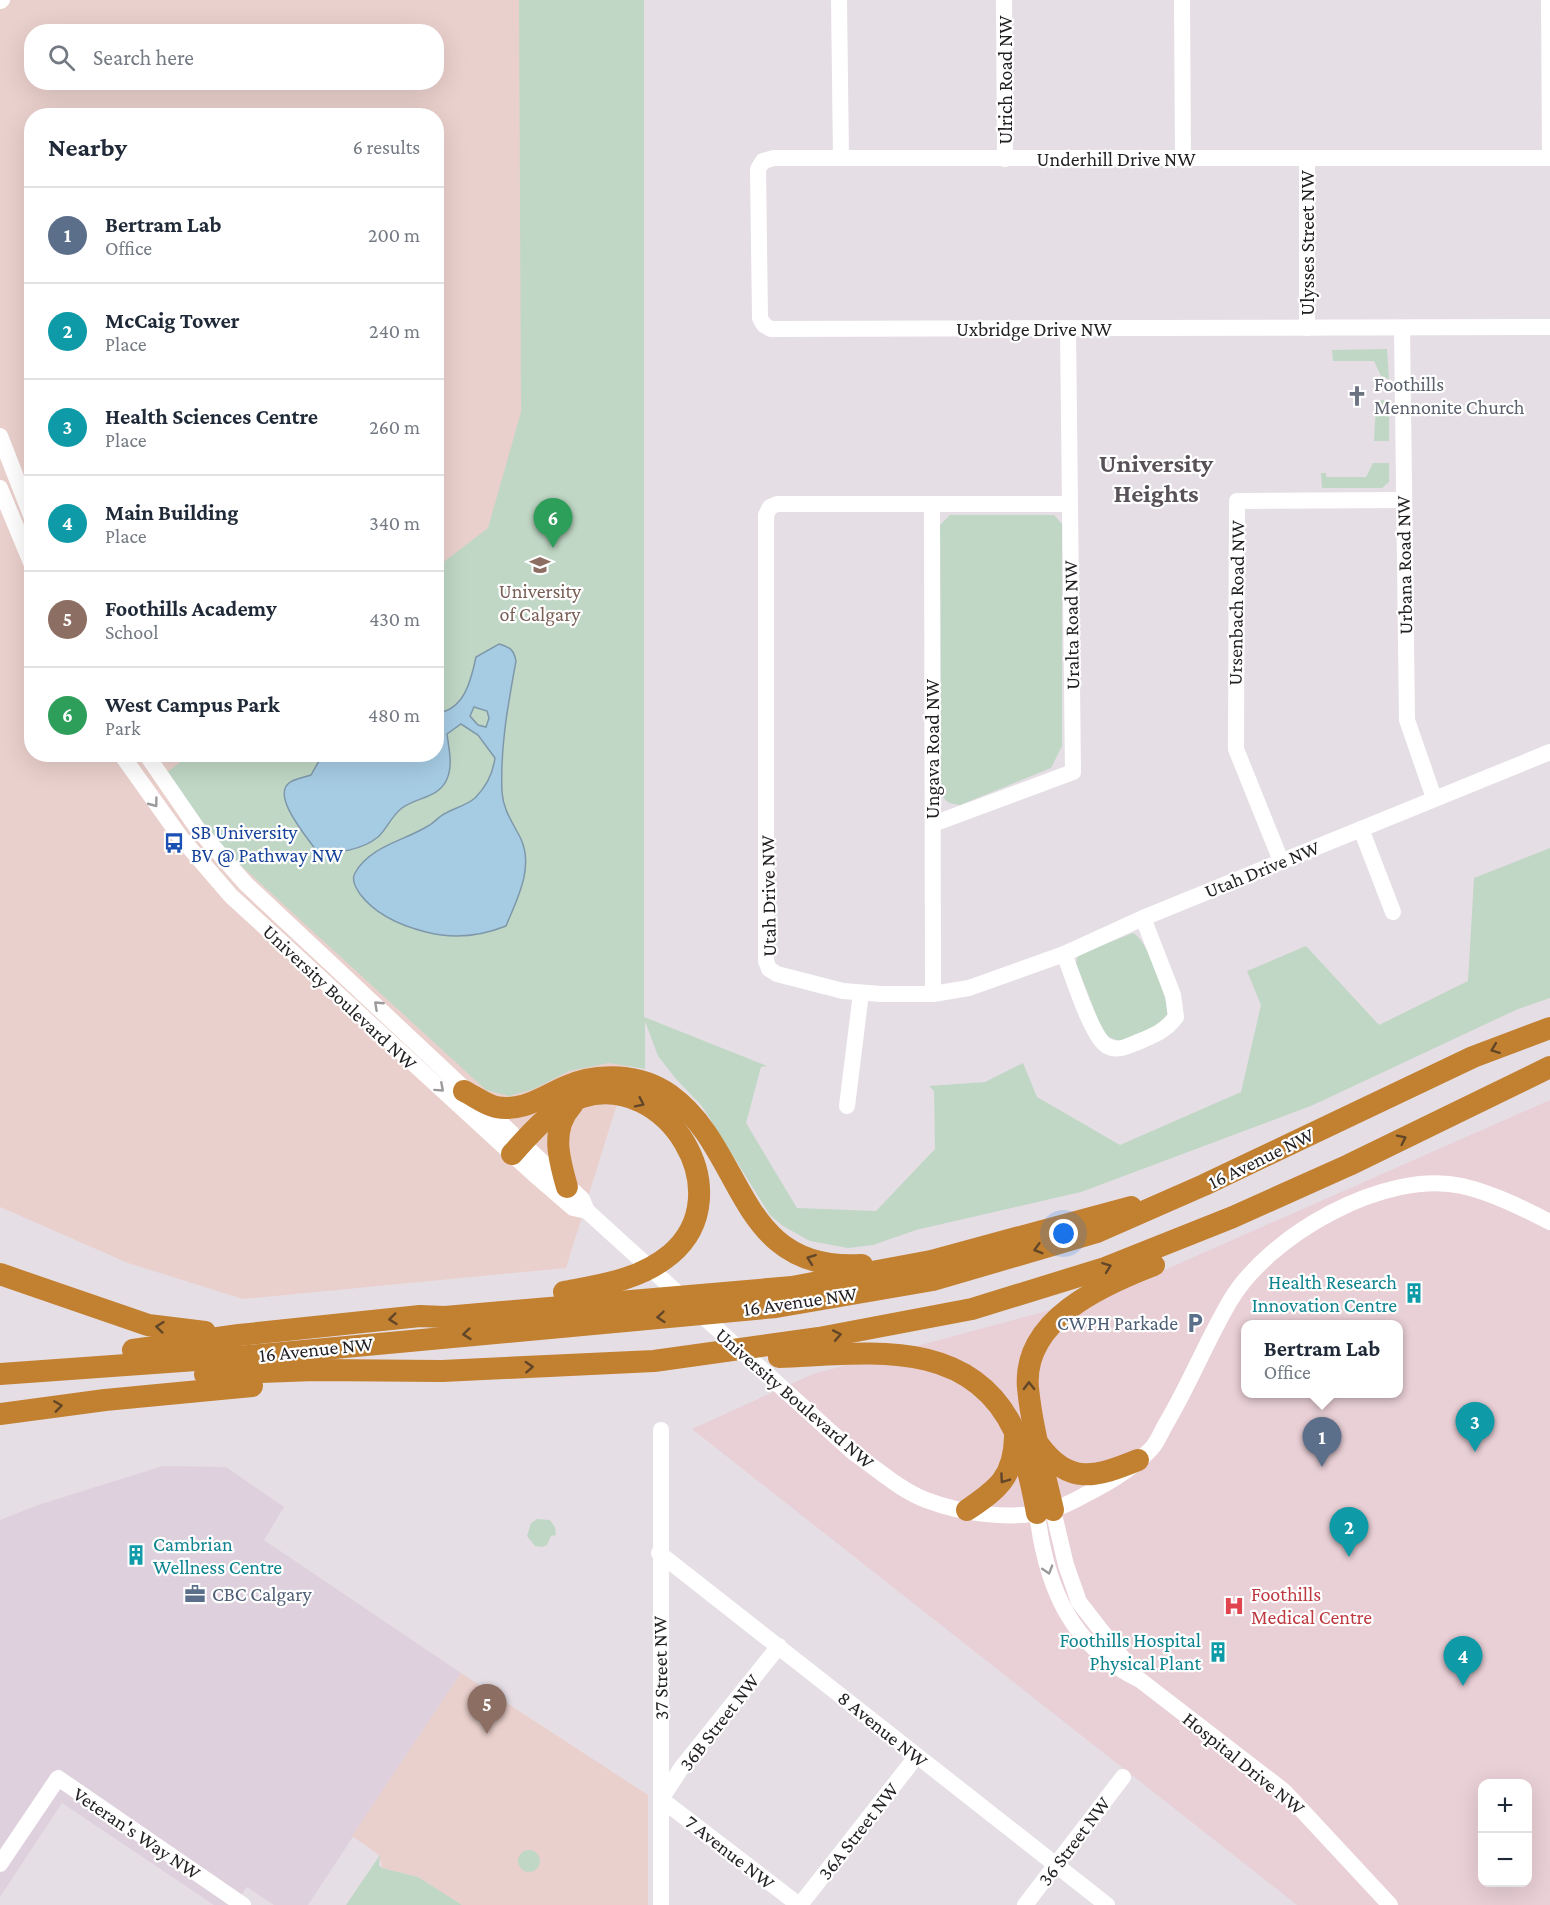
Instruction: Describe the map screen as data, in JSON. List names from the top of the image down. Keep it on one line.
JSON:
{"streets":{"highway":["16 Avenue NW"],"street":["Ulrich Road NW","Underhill Drive NW","Ulysses Street NW","Uxbridge Drive NW","Urbana Road NW","Ursenbach Road NW","Uralta Road NW","Ungava Road NW","Utah Drive NW","University Boulevard NW","37 Street NW","36B Street NW","8 Avenue NW","Hospital Drive NW","36A Street NW","Veteran's Way NW","36 Street NW","7 Avenue NW"]},"crossings":[["Ulrich Road NW","Underhill Drive NW"],["Underhill Drive NW","Ulysses Street NW"],["Underhill Drive NW","Uxbridge Drive NW"],["Ulysses Street NW","Uxbridge Drive NW"],["Uxbridge Drive NW","Urbana Road NW"],["Uxbridge Drive NW","Uralta Road NW"],["Urbana Road NW","Ursenbach Road NW"],["Urbana Road NW","Utah Drive NW"],["Ursenbach Road NW","Utah Drive NW"],["Uralta Road NW","Ungava Road NW"],["Uralta Road NW","Utah Drive NW"],["Ungava Road NW","Utah Drive NW"],["University Boulevard NW","Hospital Drive NW"],["37 Street NW","36B Street NW"],["37 Street NW","8 Avenue NW"],["37 Street NW","7 Avenue NW"],["36B Street NW","8 Avenue NW"],["36B Street NW","7 Avenue NW"],["8 Avenue NW","36A Street NW"],["8 Avenue NW","36 Street NW"],["36A Street NW","7 Avenue NW"]],"districts":["University Heights"],"places":{"church":["Foothills Mennonite Church"],"school or university":["University of Calgary"],"bus stop":["SB University BV @ Pathway NW"],"building":["Health Research Innovation Centre","Cambrian Wellness Centre","Foothills Hospital Physical Plant"],"parking":["CWPH Parkade"],"office":["CBC Calgary"],"hospital":["Foothills Medical Centre"]},"page":{"search":"Search here","heading":["Nearby","6 results"],"list":[{"mark":"1","name":"Bertram Lab","note":"Office","value":"200 m"},{"mark":"2","name":"McCaig Tower","note":"Place","value":"240 m"},{"mark":"3","name":"Health Sciences Centre","note":"Place","value":"260 m"},{"mark":"4","name":"Main Building","note":"Place","value":"340 m"},{"mark":"5","name":"Foothills Academy","note":"School","value":"430 m"},{"mark":"6","name":"West Campus Park","note":"Park","value":"480 m"}],"pins":["6","3","1","2","4","5"],"popup":["Bertram Lab","Office"],"map_buttons":["+","−"]}}
